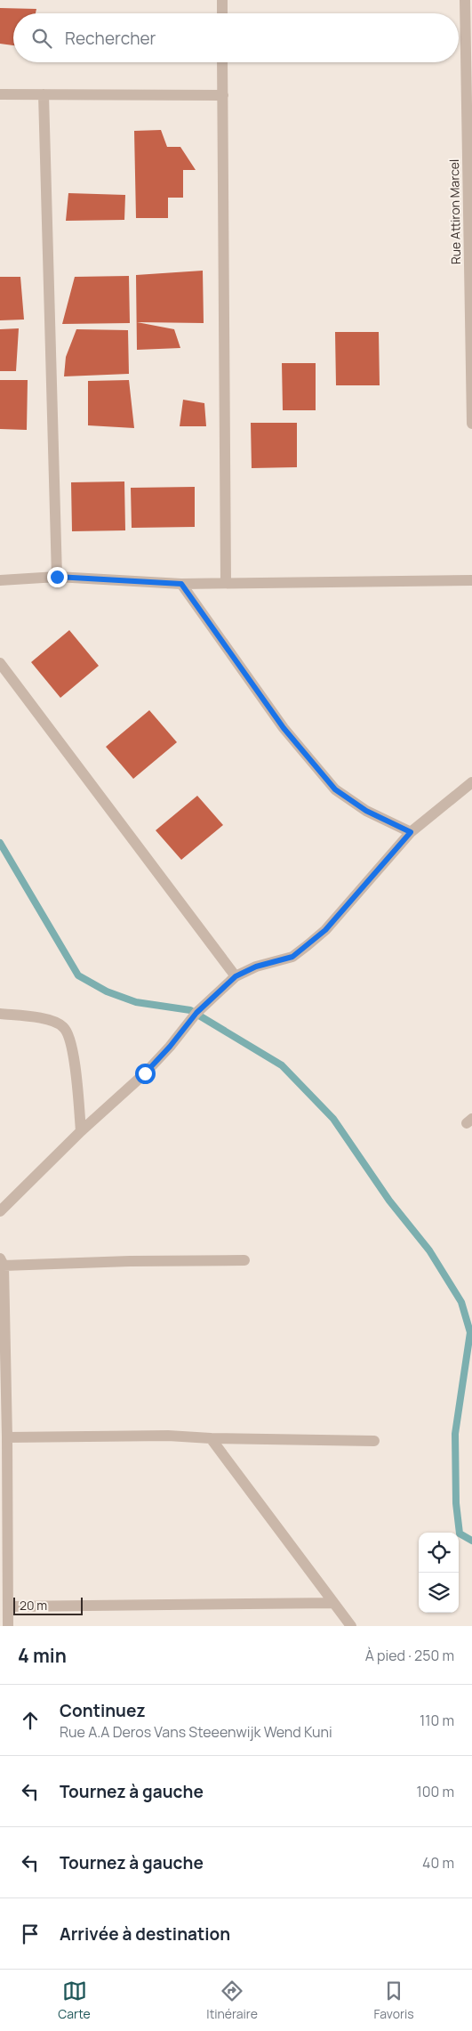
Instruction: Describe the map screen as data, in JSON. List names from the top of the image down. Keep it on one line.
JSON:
{"streets":{"street":["Rue Attiron Marcel"]},"scale_bar":"20 m","page":{"search":"Rechercher","scale":"20 m","heading":["4 min","À pied · 250 m"],"list":[["Continuez","Rue A.A Deros Vans Steeenwijk Wend Kuni","110 m"],["Tournez à gauche","100 m"],["Tournez à gauche","40 m"],"Arrivée à destination"],"nav":["Carte","Itinéraire","Favoris"]}}
